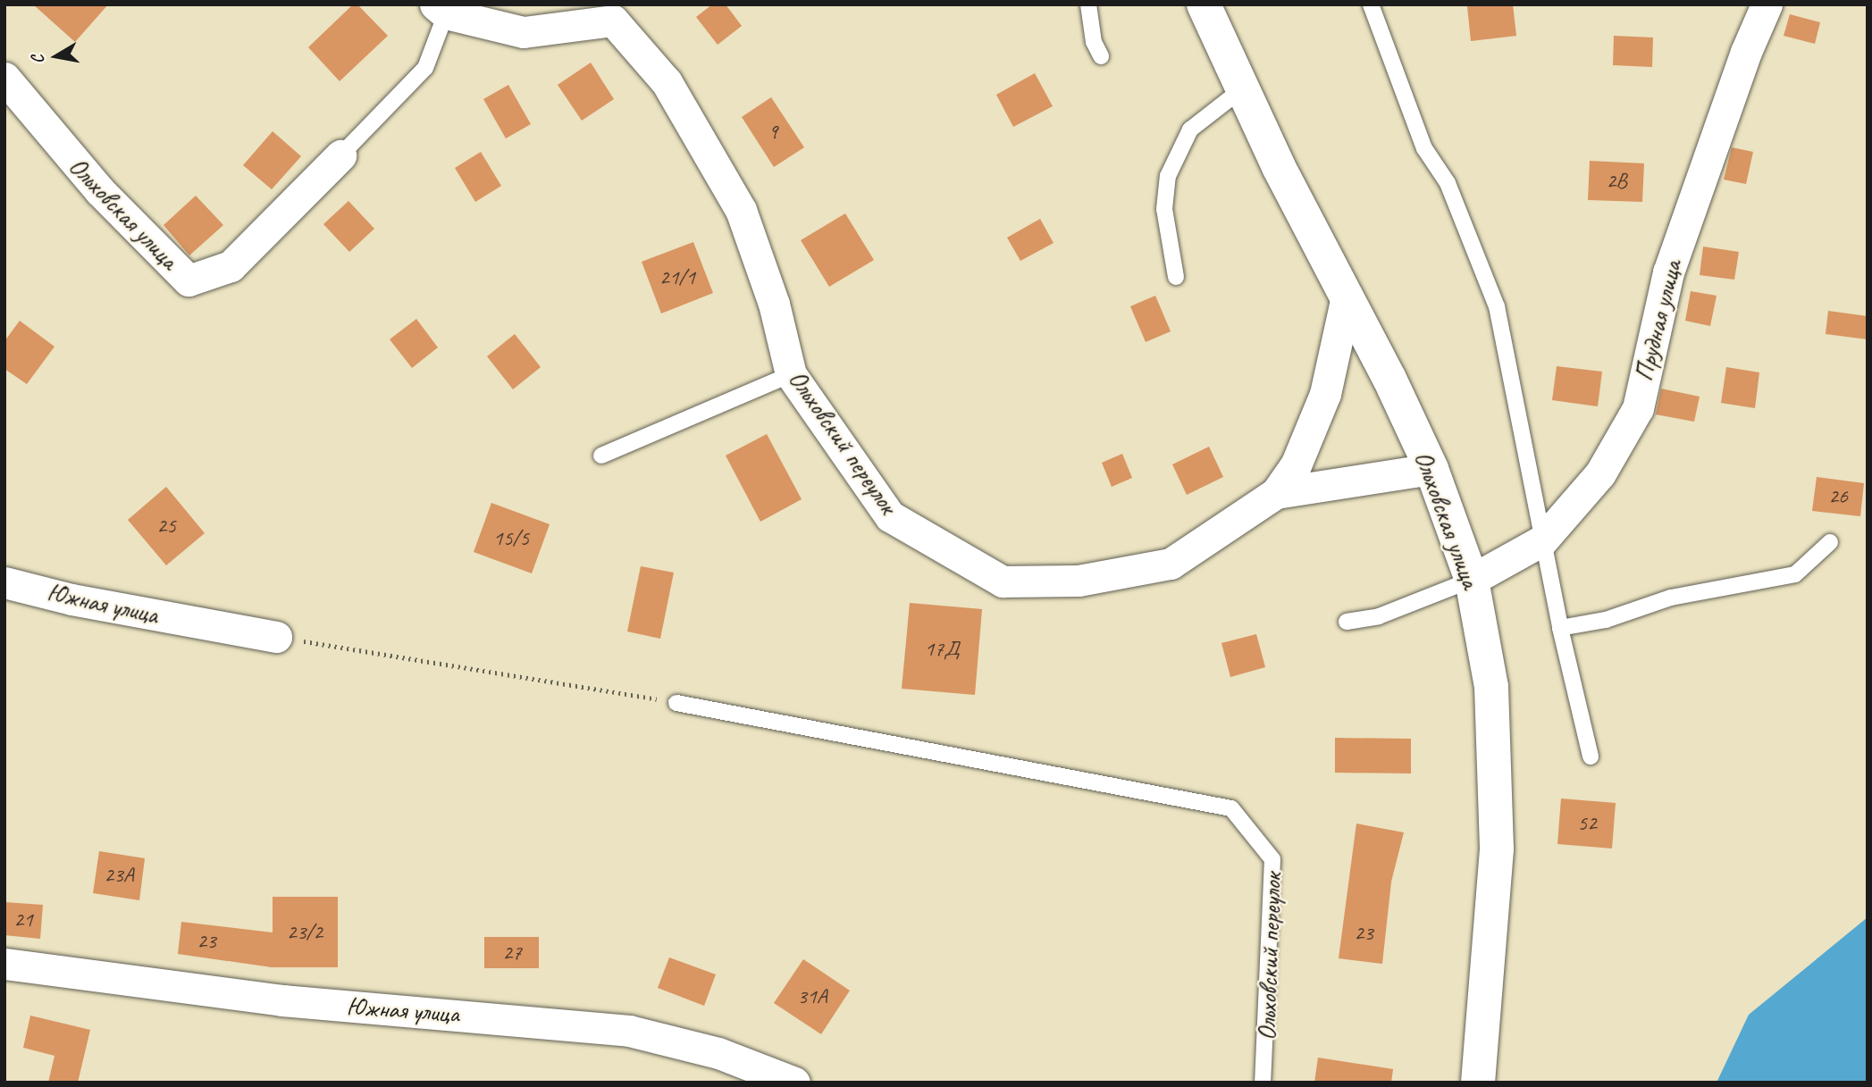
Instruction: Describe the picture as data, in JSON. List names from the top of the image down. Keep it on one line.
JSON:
{"streets":{"street":["Ольховская улица","Прудная улица","Ольховский переулок","Южная улица"]},"crossings":[["Ольховская улица","Прудная улица"],["Ольховская улица","Ольховский переулок"]],"house_numbers":["9","2В","21/1","26","25","15/5","17Д","52","23А","21","23/2","23","23","27","31А"],"north":"left"}
